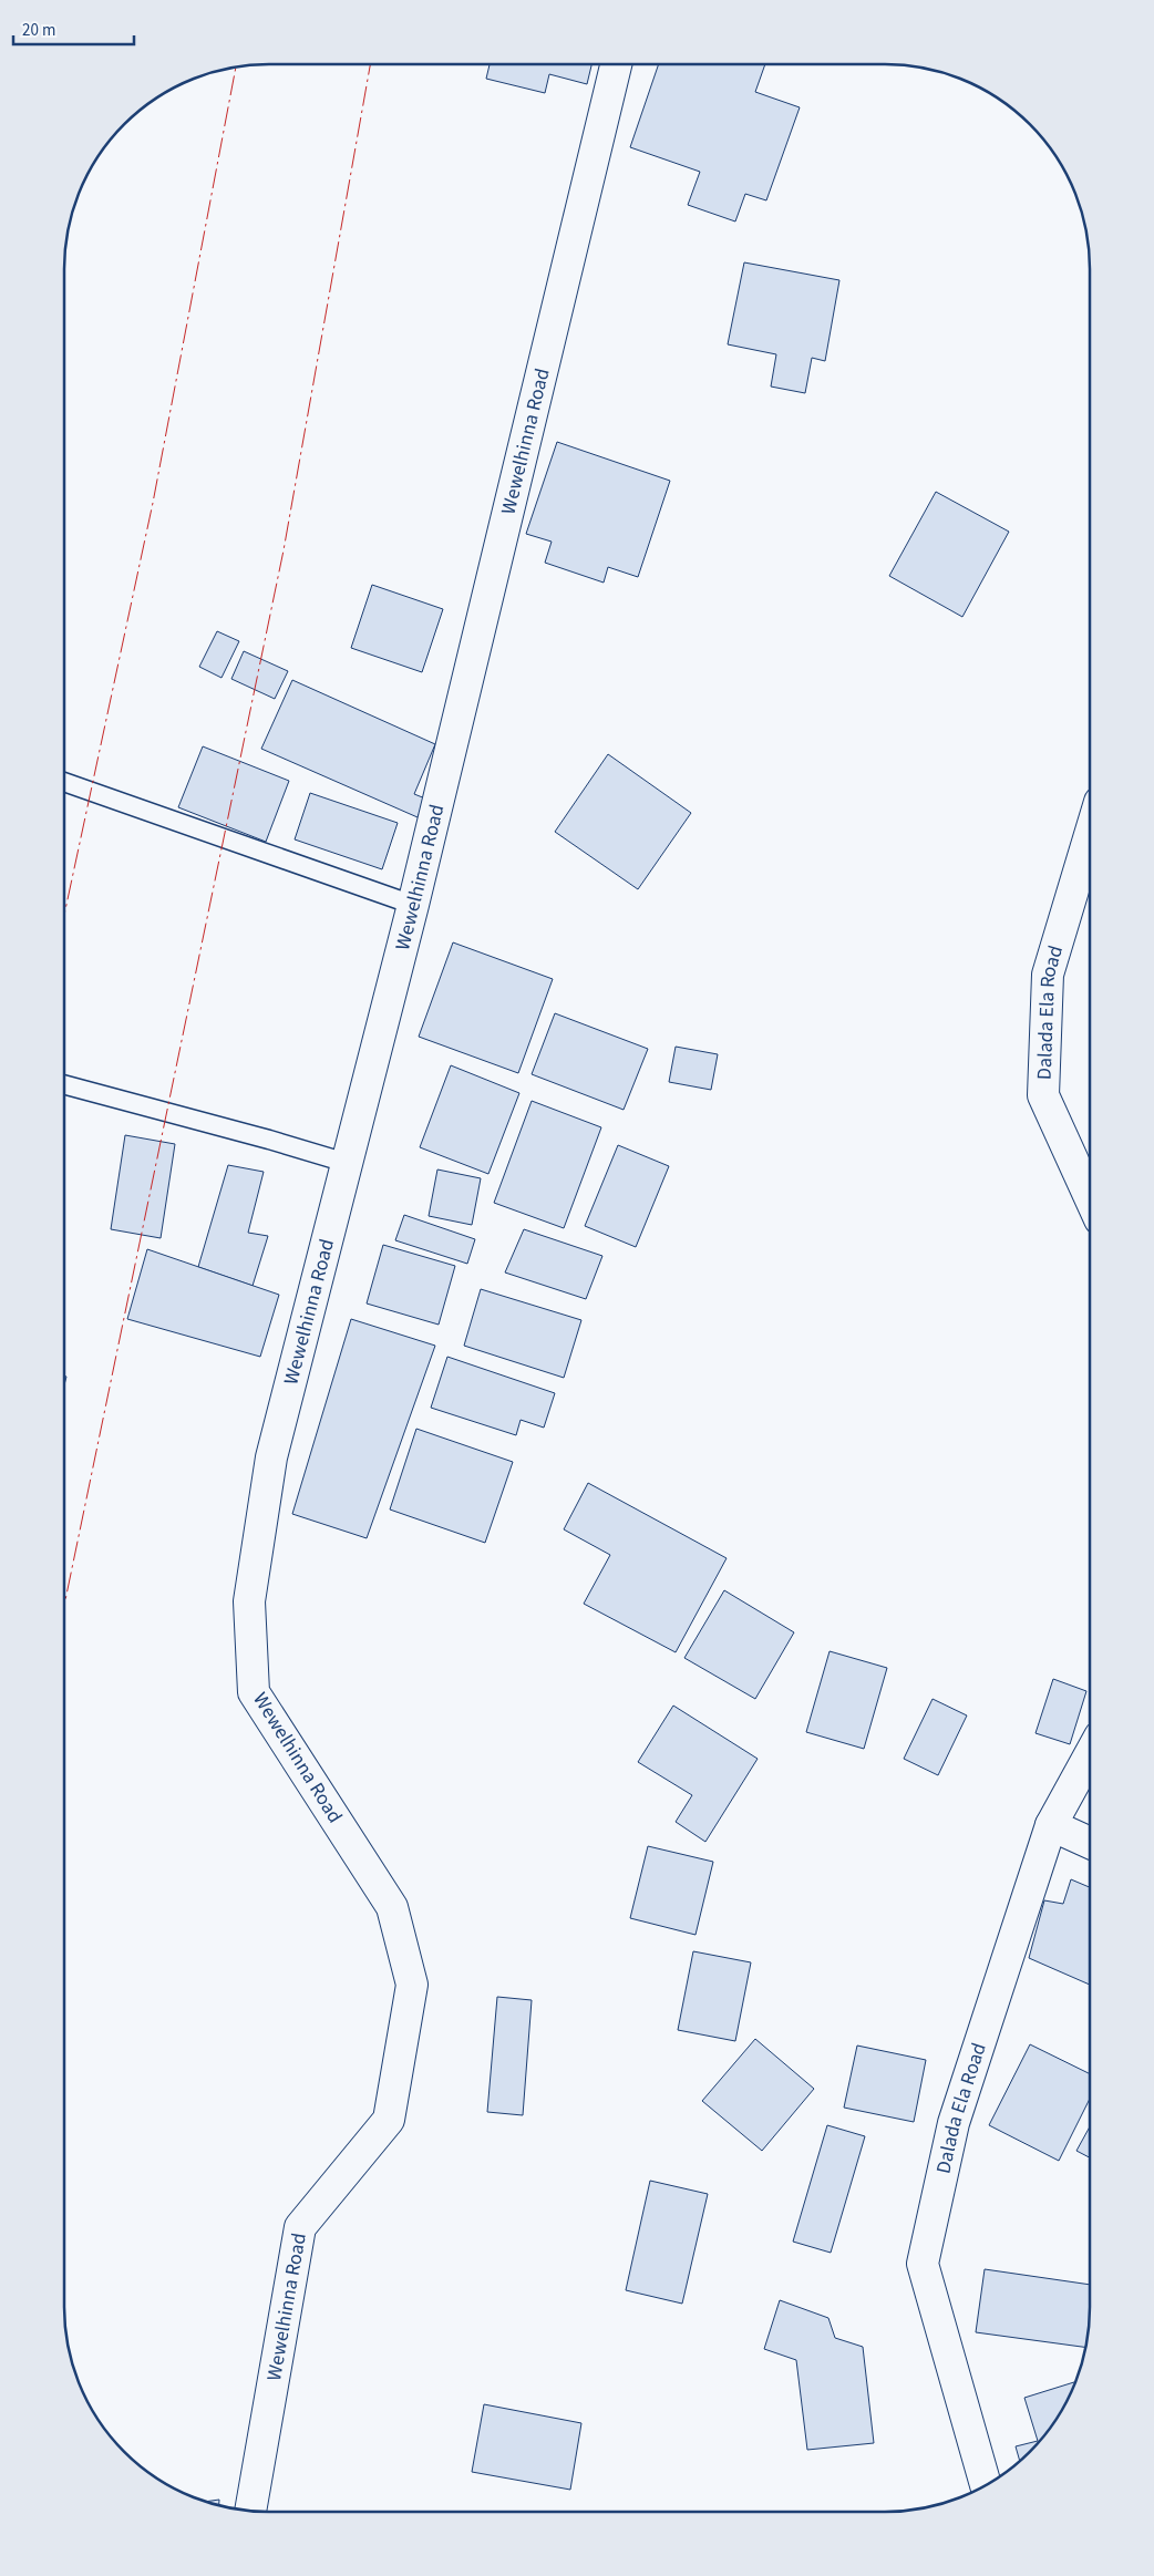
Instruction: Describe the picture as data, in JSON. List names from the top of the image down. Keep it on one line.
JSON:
{"streets":{"street":["Wewelhinna Road","Dalada Ela Road"]},"scale_bar":"20 m"}
